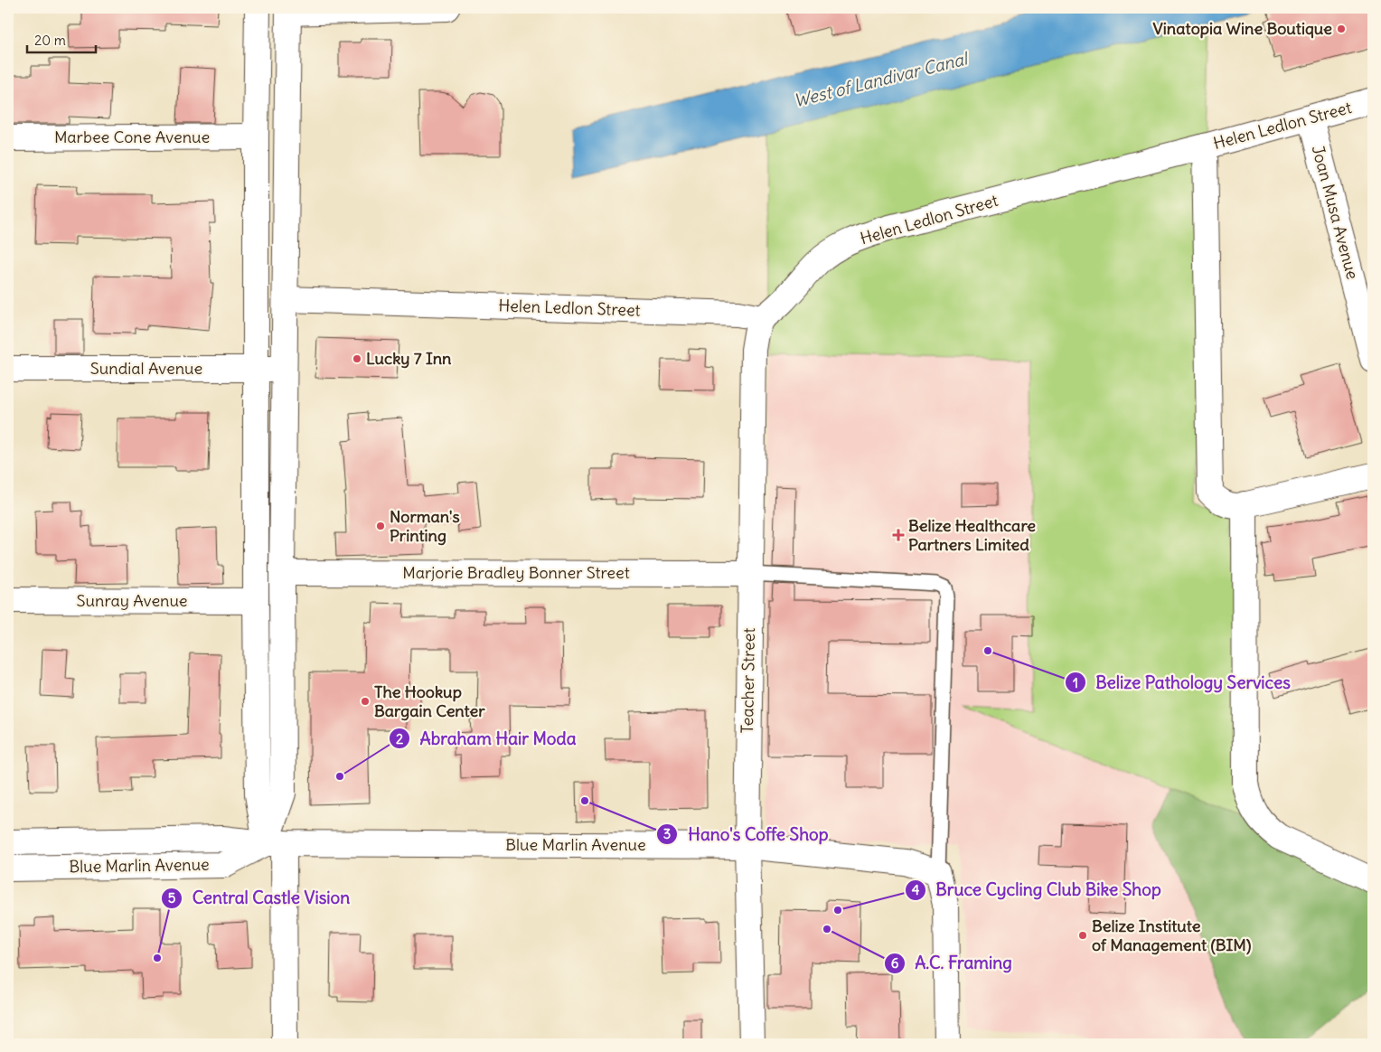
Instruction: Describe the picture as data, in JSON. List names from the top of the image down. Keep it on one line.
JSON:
{"streets":{"street":["Helen Ledlon Street","Marbee Cone Avenue","Joan Musa Avenue","Sundial Avenue","Marjorie Bradley Bonner Street","Sunray Avenue","Teacher Street","Blue Marlin Avenue"]},"crossings":[["Helen Ledlon Street","Joan Musa Avenue"],["Helen Ledlon Street","Teacher Street"],["Marjorie Bradley Bonner Street","Teacher Street"],["Teacher Street","Blue Marlin Avenue"]],"water":["West of Landivar Canal"],"places":{"other":["Vinatopia Wine Boutique","Lucky 7 Inn","Norman's Printing","Belize Pathology Services","The Hookup Bargain Center","Abraham Hair Moda","Hano's Coffe Shop","Bruce Cycling Club Bike Shop","A.C. Framing","Belize Institute of Management (BIM)","Central Castle Vision"],"health":["Belize Healthcare Partners Limited"]},"scale_bar":"20 m"}
